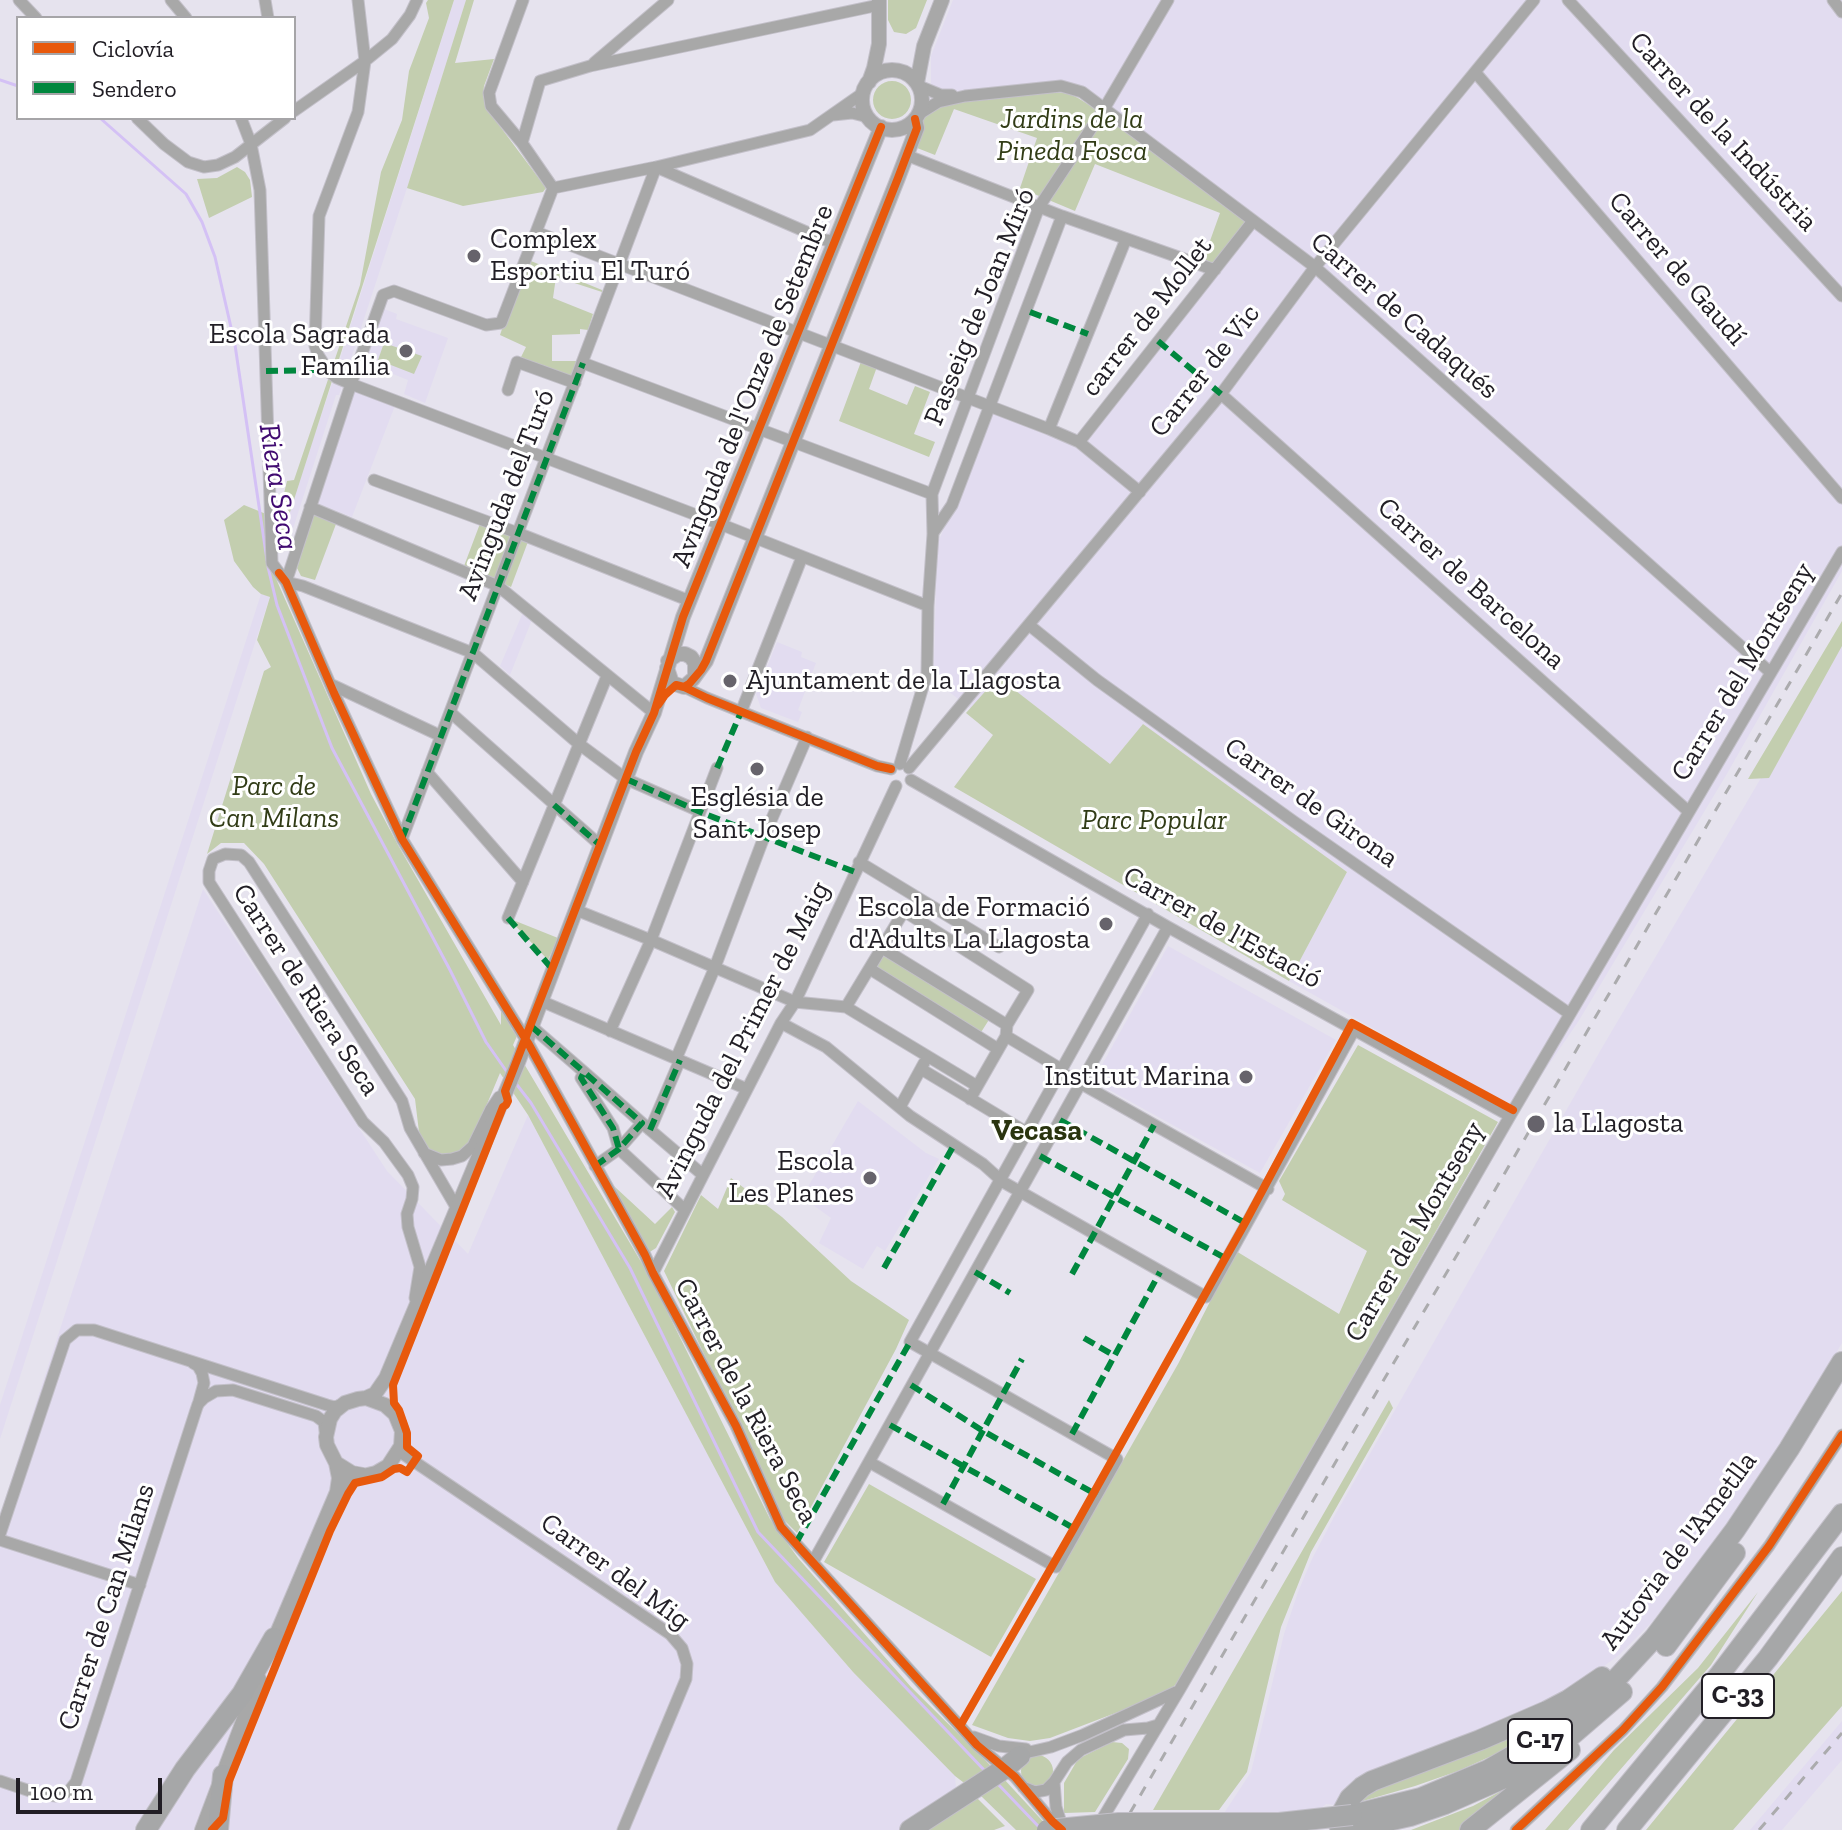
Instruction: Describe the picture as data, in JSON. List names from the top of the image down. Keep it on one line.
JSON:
{"streets":{"highway":["Autovia de l'Ametlla","C-33","C-17"],"main road":["Avinguda de l'Onze de Setembre"],"street":["Carrer de la Indústria","Carrer de Gaudí","Passeig de Joan Miró","Carrer de Cadaqués","carrer de Mollet","Carrer de Vic","Avinguda del Turó","Carrer de Barcelona","Carrer del Montseny","Carrer de Girona","Carrer de l'Estació","Carrer de Riera Seca","Avinguda del Primer de Maig","Carrer de la Riera Seca","Carrer del Mig","Carrer de Can Milans"]},"crossings":[["Carrer de Gaudí","Carrer de Vic"],["Passeig de Joan Miró","Carrer de Cadaqués"],["Passeig de Joan Miró","Carrer de Vic"],["Passeig de Joan Miró","Carrer de l'Estació"],["Carrer de Cadaqués","carrer de Mollet"],["Carrer de Cadaqués","Carrer de Vic"],["Carrer de Cadaqués","Avinguda de l'Onze de Setembre"],["Carrer de Cadaqués","Carrer del Montseny"],["Carrer de Vic","Carrer de Barcelona"],["Carrer de Vic","Carrer de Girona"],["Carrer de Vic","Carrer de l'Estació"],["Avinguda de l'Onze de Setembre","Carrer de l'Estació"],["Avinguda de l'Onze de Setembre","Carrer de Riera Seca"],["Avinguda de l'Onze de Setembre","Carrer de la Riera Seca"],["Carrer de Barcelona","Carrer del Montseny"],["Carrer del Montseny","Carrer de Girona"],["Carrer del Montseny","Carrer de l'Estació"],["Avinguda del Primer de Maig","Carrer de la Riera Seca"],["Autovia de l'Ametlla","C-17"]],"districts":["Vecasa"],"water":["Riera Seca"],"parks":["Jardins de la Pineda Fosca","Parc de Can Milans","Parc Popular"],"places":["Complex Esportiu El Turó","Escola Sagrada Família","Ajuntament de la Llagosta","Església de Sant Josep","Escola de Formació d'Adults La Llagosta","Institut Marina","la Llagosta","Escola Les Planes"],"legend":["Ciclovía","Sendero"],"scale_bar":"100 m"}
